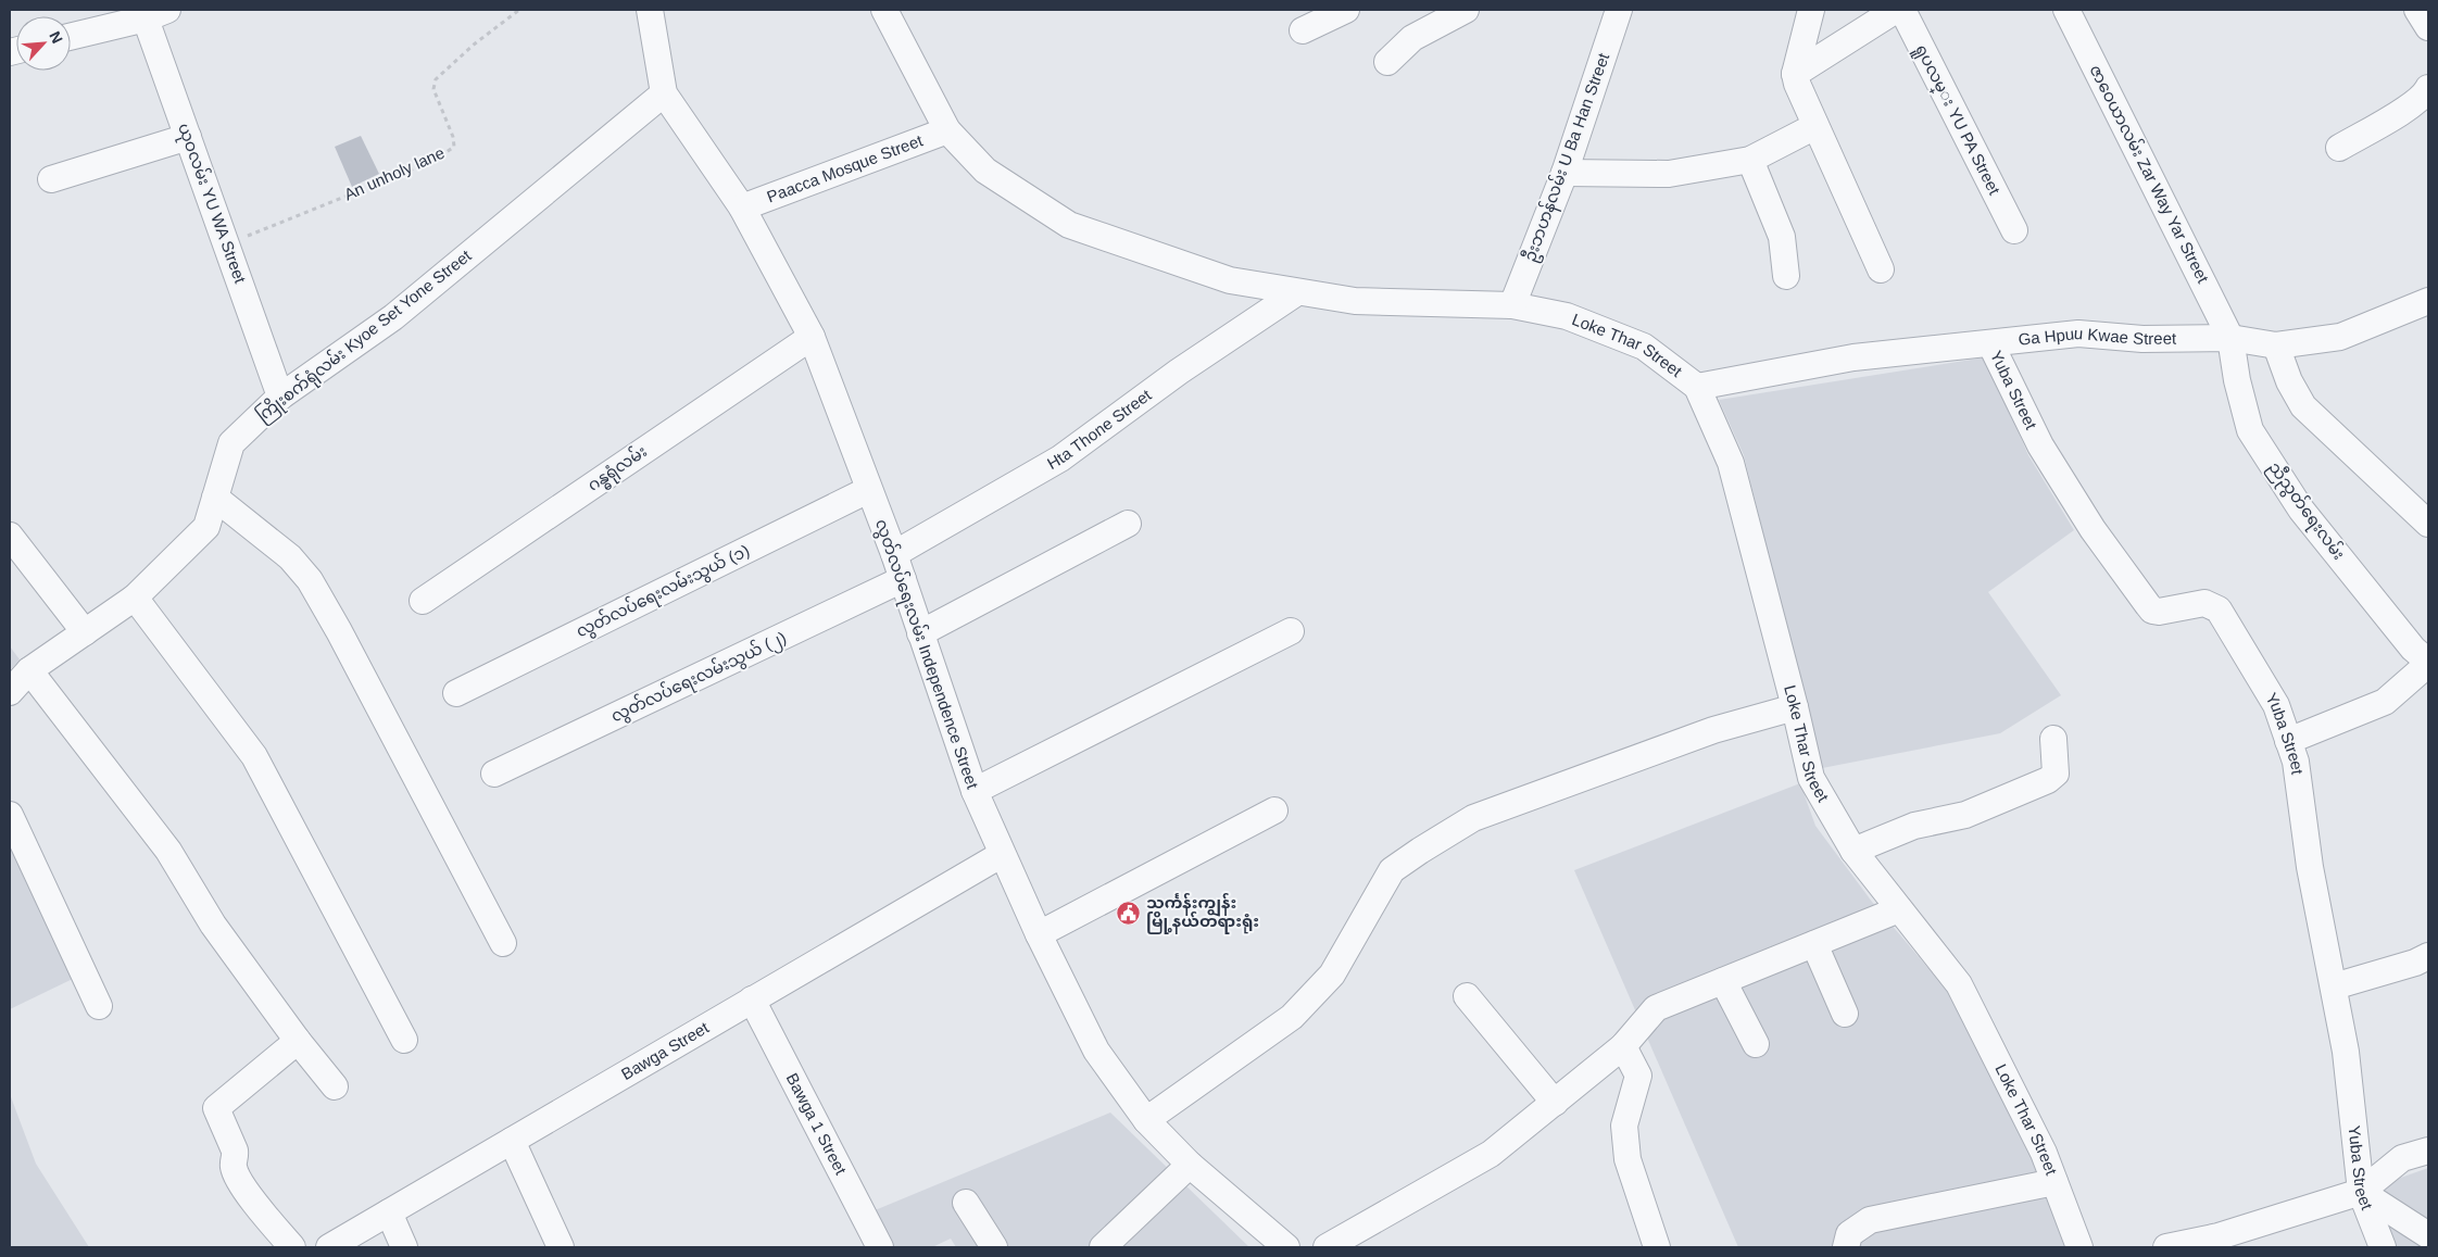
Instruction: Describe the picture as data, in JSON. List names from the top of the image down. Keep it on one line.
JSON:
{"streets":{"street":["ရူပလမ္း YU PA Street","ဦးဘဟန်လမ်း U Ba Han Street","Paacca Mosque Street","ဇာဝေယာလမ်း Zar Way Yar Street","ယုဝလမ်း YU WA Street","ကြိုးစက်ရုံလမ်း Kyoe Set Yone Street","Ga Hpuu Kwae Street","Loke Thar Street","Yuba Street","Hta Thone Street","ဂန္ဓရုံလမ်း","ညီညွတ်ရေးလမ်း","လွတ်လပ်ရေးလမ်းသွယ် (၁)","လွတ်လပ်ရေးလမ်း Independence Street","လွတ်လပ်ရေးလမ်းသွယ် (၂)","Bawga Street","Bawga 1 Street"],"path":["An unholy lane"]},"crossings":[["ဦးဘဟန်လမ်း U Ba Han Street","Loke Thar Street"],["Paacca Mosque Street","Loke Thar Street"],["Paacca Mosque Street","လွတ်လပ်ရေးလမ်း Independence Street"],["An unholy lane","ယုဝလမ်း YU WA Street"],["ဇာဝေယာလမ်း Zar Way Yar Street","Ga Hpuu Kwae Street"],["ဇာဝေယာလမ်း Zar Way Yar Street","ညီညွတ်ရေးလမ်း"],["ယုဝလမ်း YU WA Street","ကြိုးစက်ရုံလမ်း Kyoe Set Yone Street"],["ကြိုးစက်ရုံလမ်း Kyoe Set Yone Street","လွတ်လပ်ရေးလမ်း Independence Street"],["Ga Hpuu Kwae Street","Loke Thar Street"],["Ga Hpuu Kwae Street","Yuba Street"],["Ga Hpuu Kwae Street","ညီညွတ်ရေးလမ်း"],["Loke Thar Street","Hta Thone Street"],["Hta Thone Street","လွတ်လပ်ရေးလမ်း Independence Street"],["ဂန္ဓရုံလမ်း","လွတ်လပ်ရေးလမ်း Independence Street"],["လွတ်လပ်ရေးလမ်းသွယ် (၁)","လွတ်လပ်ရေးလမ်း Independence Street"],["လွတ်လပ်ရေးလမ်း Independence Street","လွတ်လပ်ရေးလမ်းသွယ် (၂)"],["လွတ်လပ်ရေးလမ်း Independence Street","Bawga Street"],["Bawga Street","Bawga 1 Street"]],"places":{"public building":["သင်္ကန်းကျွန်း မြို့နယ်တရားရုံး"]},"north":"top right"}
